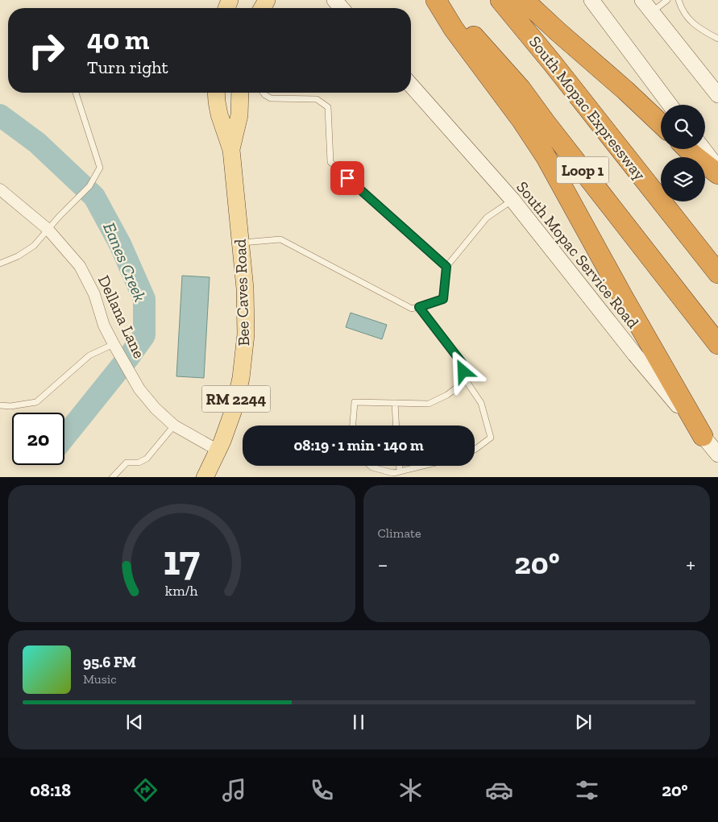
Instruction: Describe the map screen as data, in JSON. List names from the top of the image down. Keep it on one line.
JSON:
{"streets":{"highway":["South Mopac Expressway","Loop 1"],"main road":["South Mopac Service Road","Bee Caves Road","RM 2244"],"street":["Dellana Lane"]},"crossings":[["Bee Caves Road","Dellana Lane"]],"water":["Eanes Creek"],"page":{"turn":["40 m","Turn right"],"limit":"20","trip":"08:19 · 1 min · 140 m","tile":"Climate","heat":["−","20°","+"],"song":["95.6 FM","Music"],"tabs":["08:18","20°"],"gauge":["17","km/h"]}}
